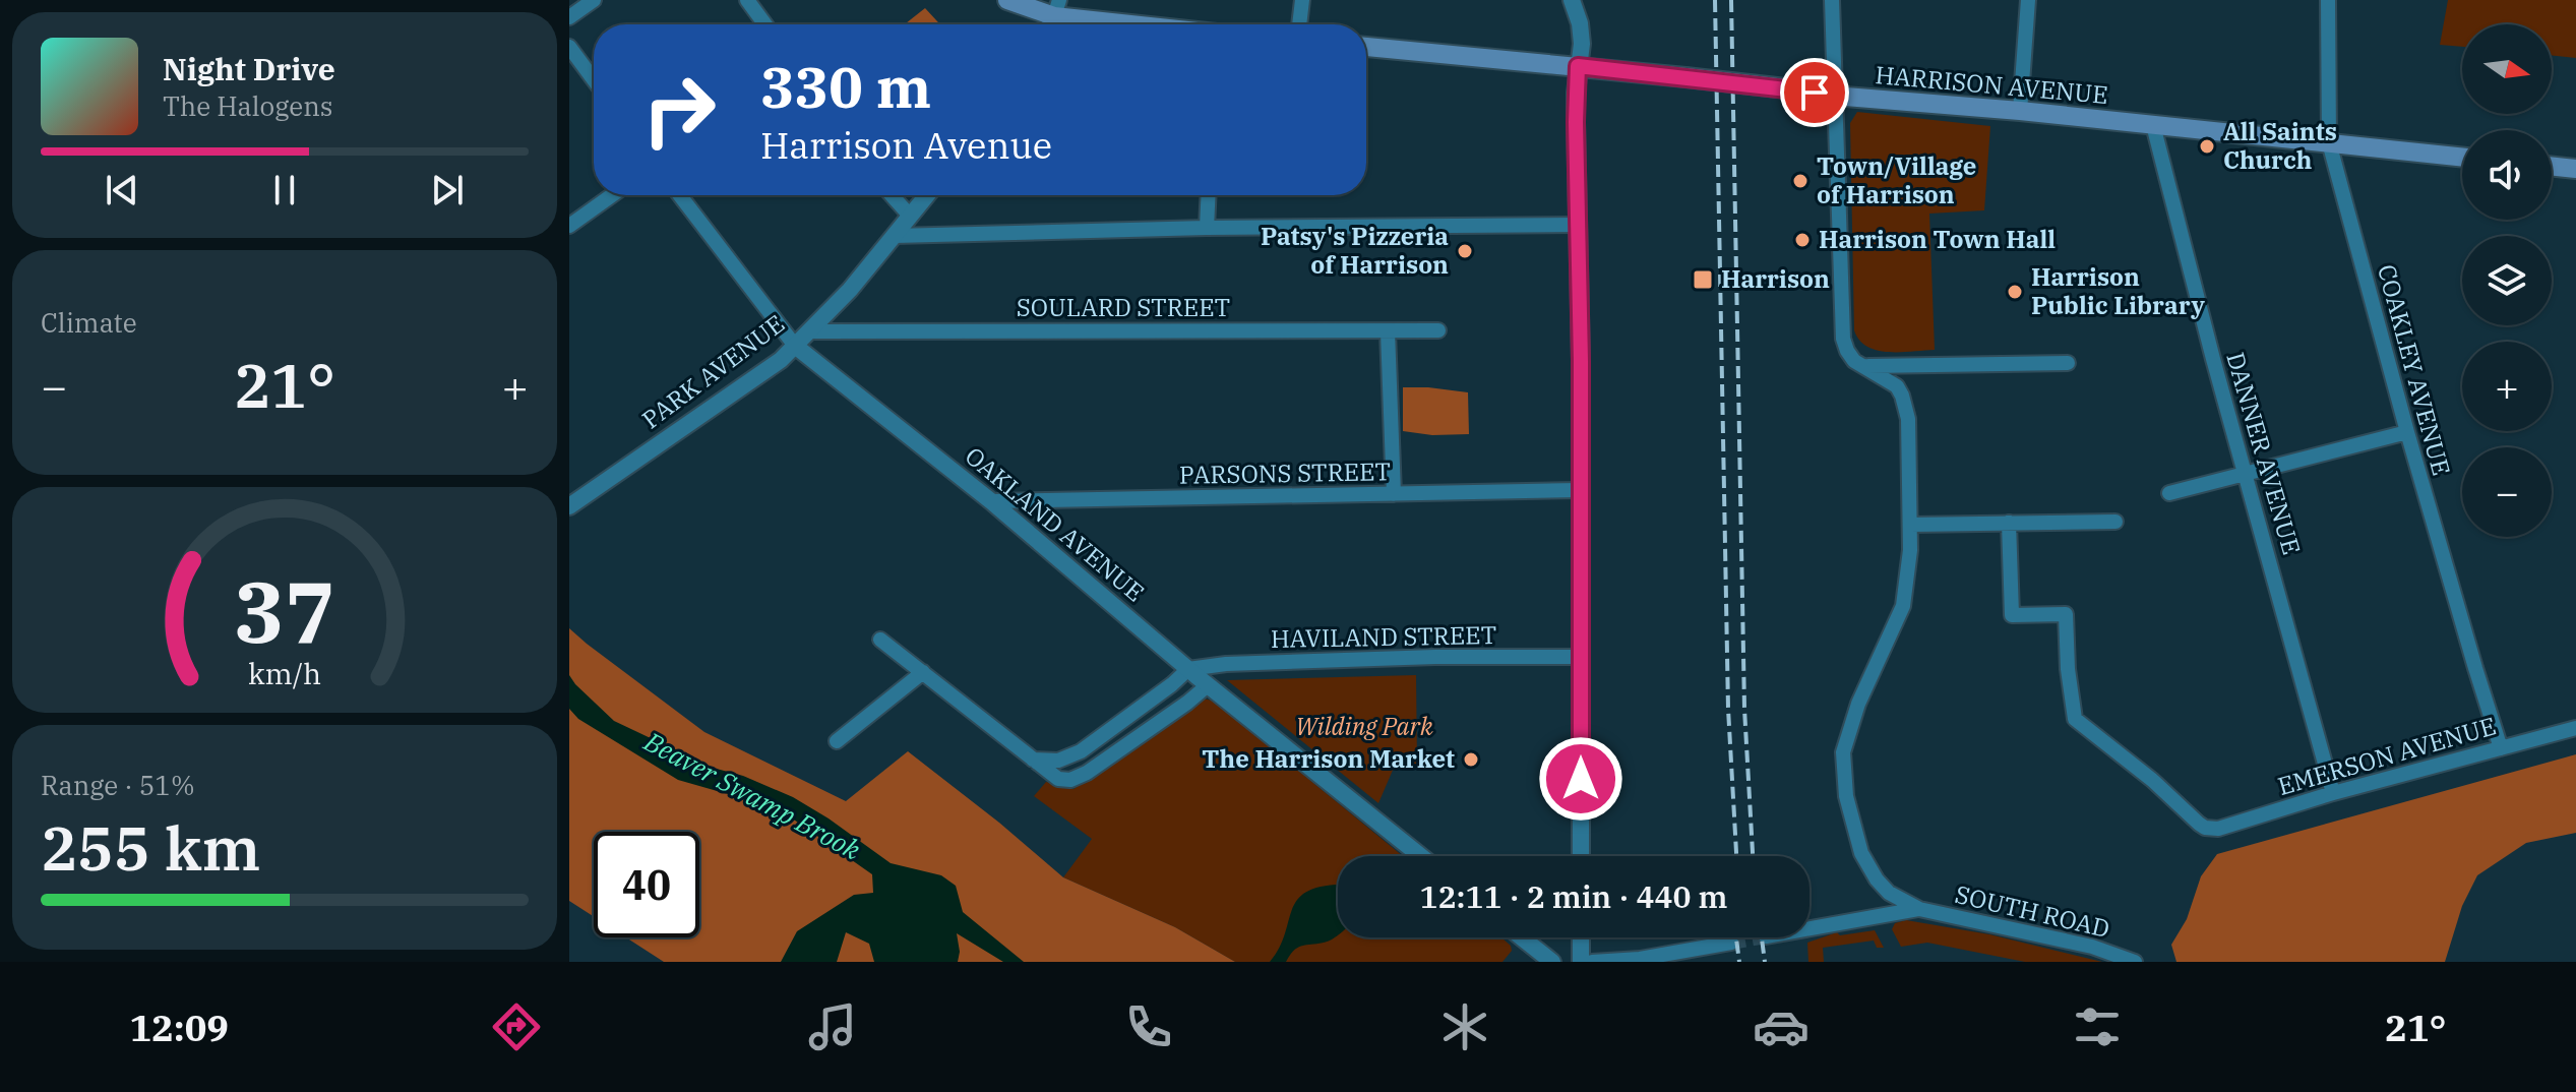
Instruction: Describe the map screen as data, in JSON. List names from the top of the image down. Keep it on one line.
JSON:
{"streets":{"main road":["HARRISON AVENUE"],"street":["SOULARD STREET","COAKLEY AVENUE","PARK AVENUE","DANNER AVENUE","PARSONS STREET","OAKLAND AVENUE","HAVILAND STREET","EMERSON AVENUE","SOUTH ROAD"]},"crossings":[["HARRISON AVENUE","COAKLEY AVENUE"],["HARRISON AVENUE","DANNER AVENUE"],["SOULARD STREET","PARK AVENUE"],["COAKLEY AVENUE","EMERSON AVENUE"],["PARK AVENUE","OAKLAND AVENUE"],["DANNER AVENUE","EMERSON AVENUE"],["PARSONS STREET","OAKLAND AVENUE"],["OAKLAND AVENUE","HAVILAND STREET"]],"water":["Beaver Swamp Brook"],"parks":["Wilding Park"],"places":{"other":["All Saints Church","Town/Village of Harrison","Harrison Town Hall","Patsy's Pizzeria of Harrison","Harrison Public Library","The Harrison Market"],"transit":["Harrison"]},"north":"right","page":{"map_buttons":["+","−"],"turn":["330 m","Harrison Avenue"],"song":["Night Drive","The Halogens"],"tile":["Climate",["Range · 51%","255 km"]],"heat":["−","21°","+"],"limit":"40","trip":"12:11 · 2 min · 440 m","tabs":["12:09","21°"],"gauge":["37","km/h"]}}
